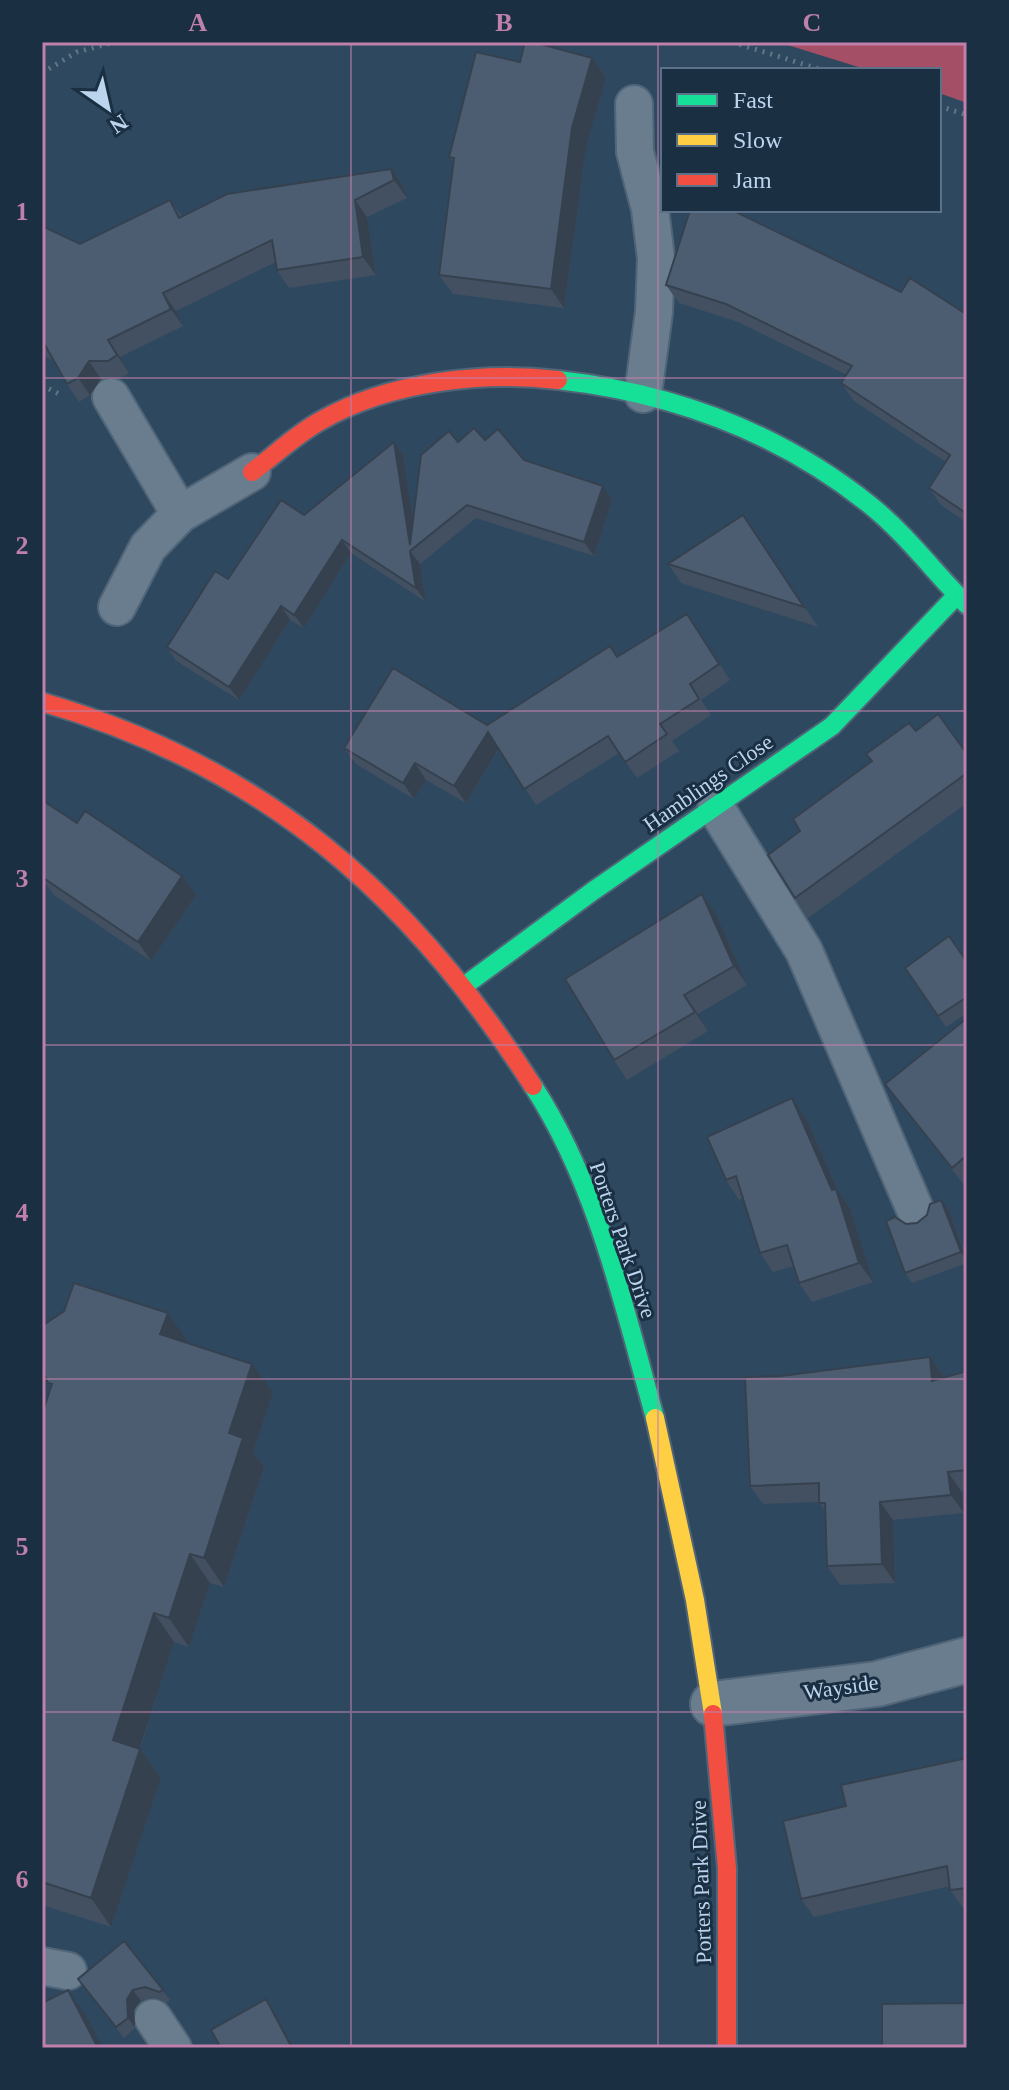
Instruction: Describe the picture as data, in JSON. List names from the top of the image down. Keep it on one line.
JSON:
{"streets":{"street":["Hamblings Close","Porters Park Drive","Wayside"]},"crossings":[["Hamblings Close","Porters Park Drive"],["Porters Park Drive","Wayside"]],"legend":["Fast","Slow","Jam"],"north":"bottom right","grid":{"columns":["A","B","C"],"rows":["1","2","3","4","5","6"]}}
